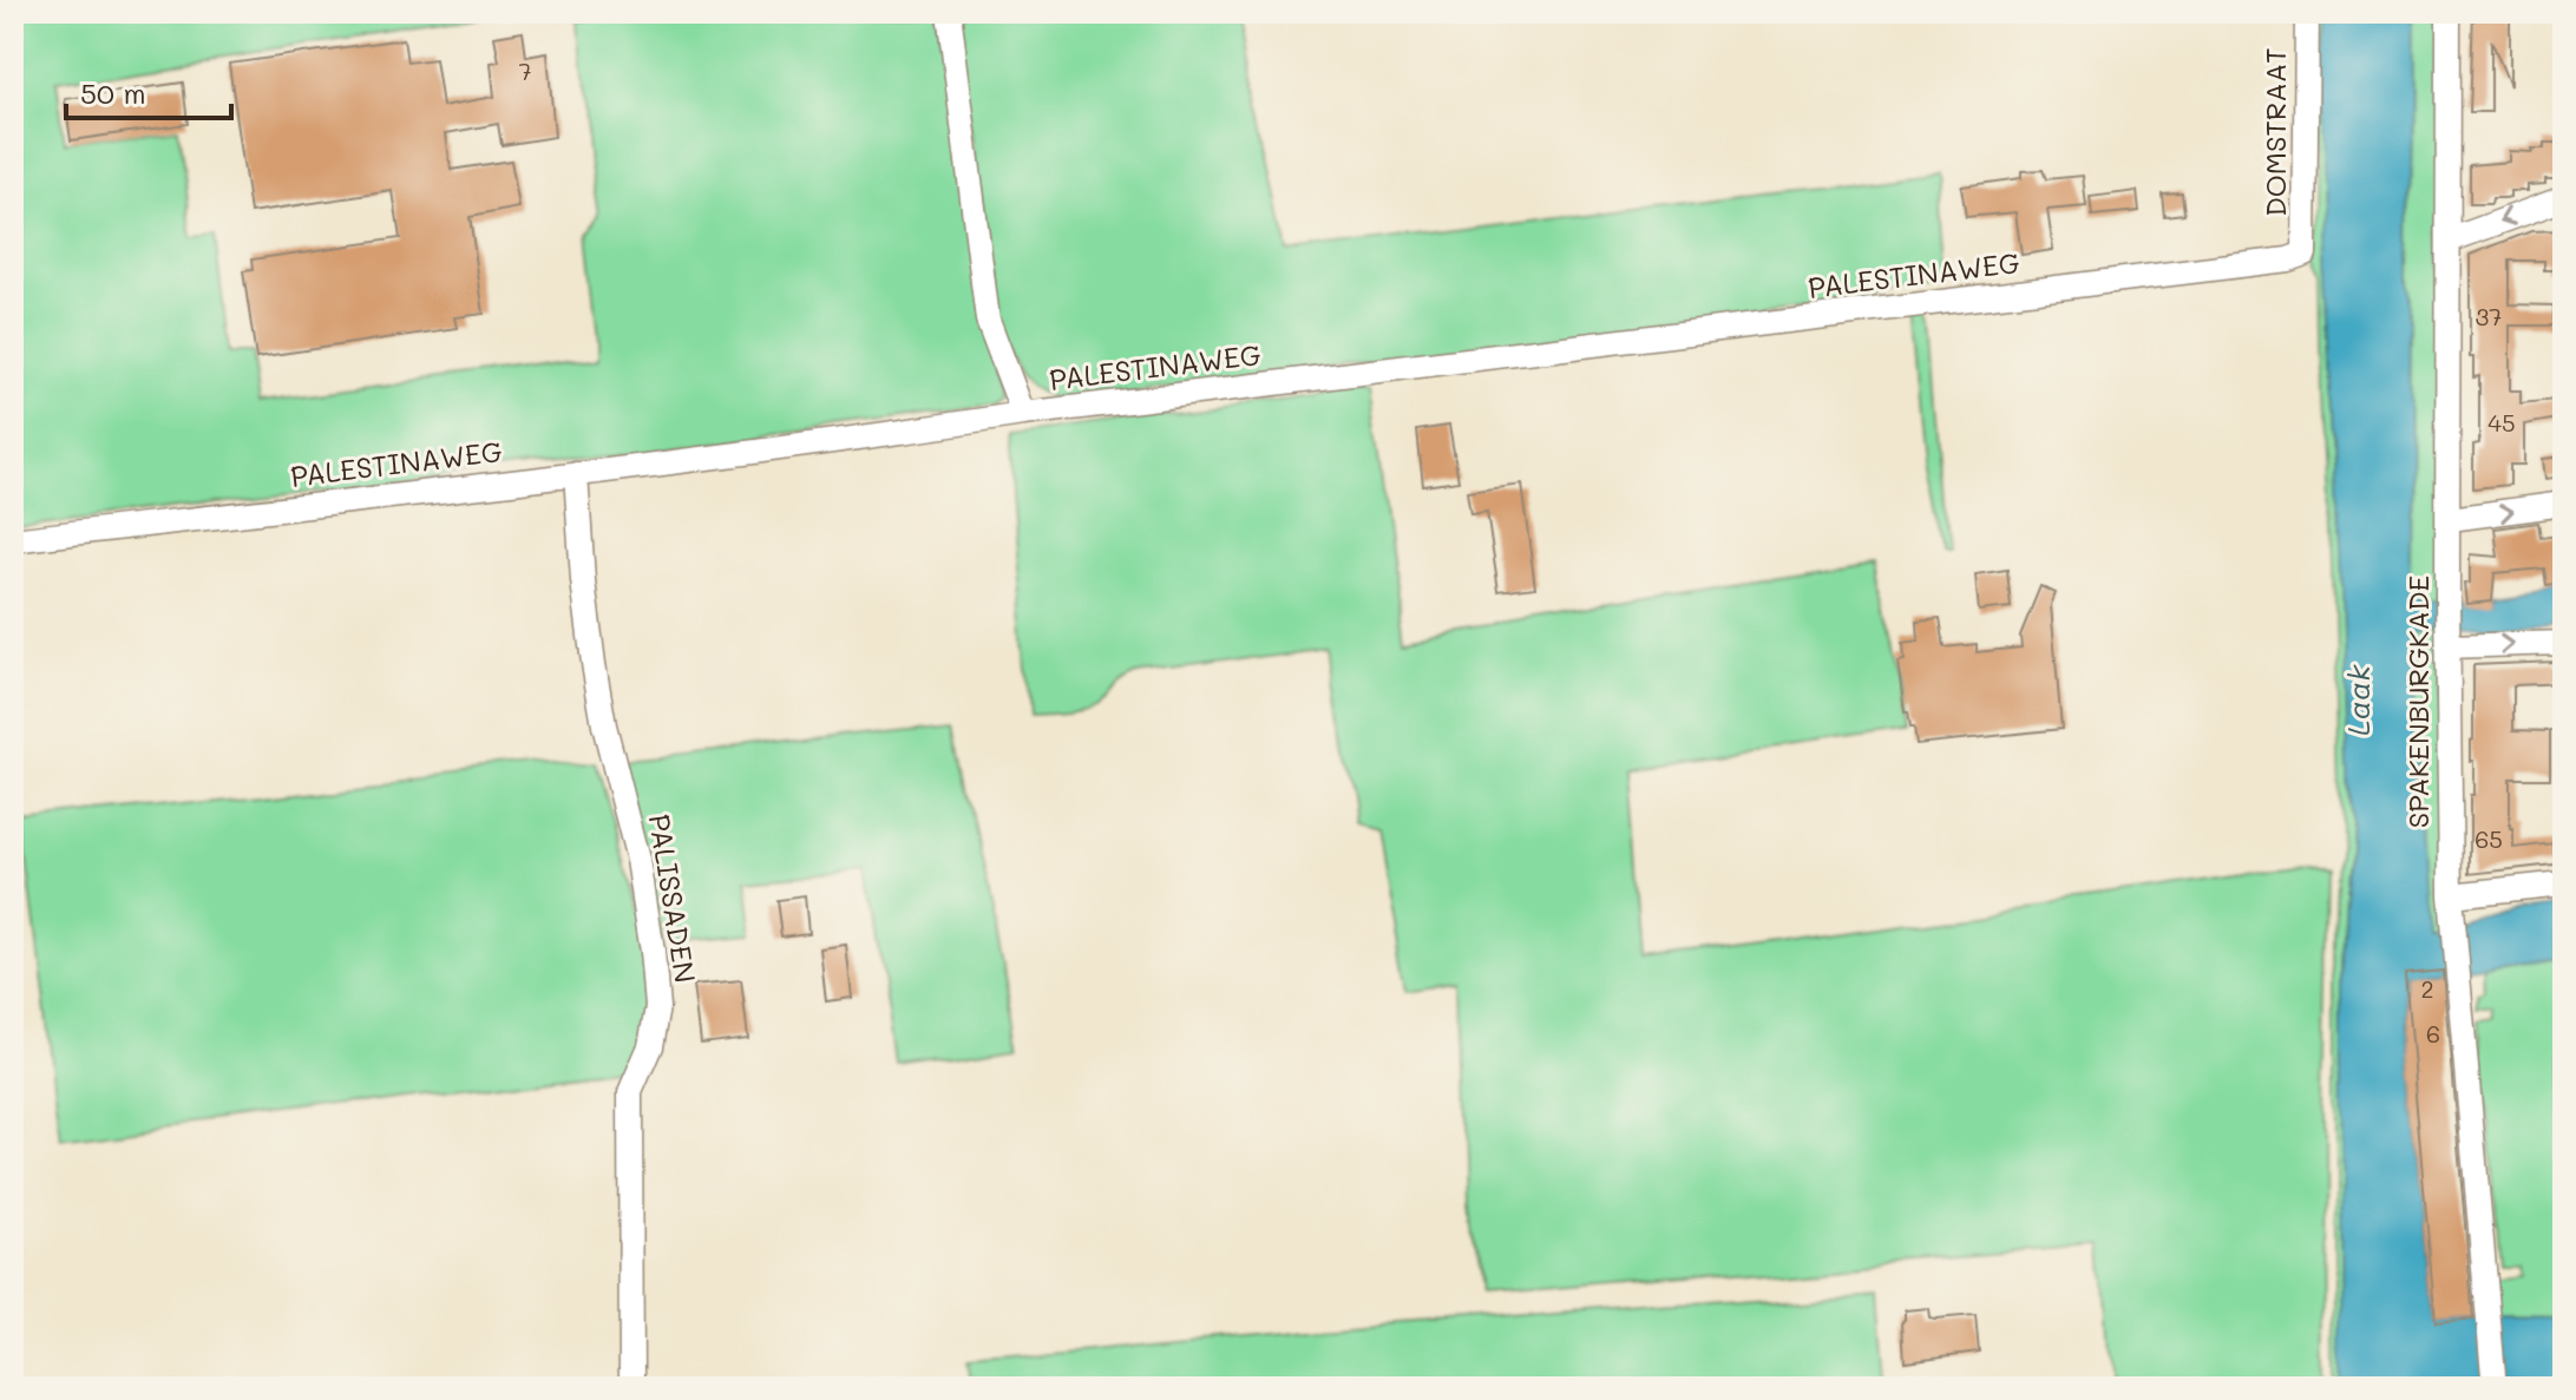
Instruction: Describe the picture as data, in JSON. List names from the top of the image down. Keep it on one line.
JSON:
{"streets":{"street":["DOMSTRAAT","PALESTINAWEG","SPAKENBURGKADE","PALISSADEN"]},"crossings":[["DOMSTRAAT","PALESTINAWEG"],["PALESTINAWEG","PALISSADEN"]],"water":["Laak"],"house_numbers":["7","37","45","65","2","6"],"scale_bar":"50 m"}
